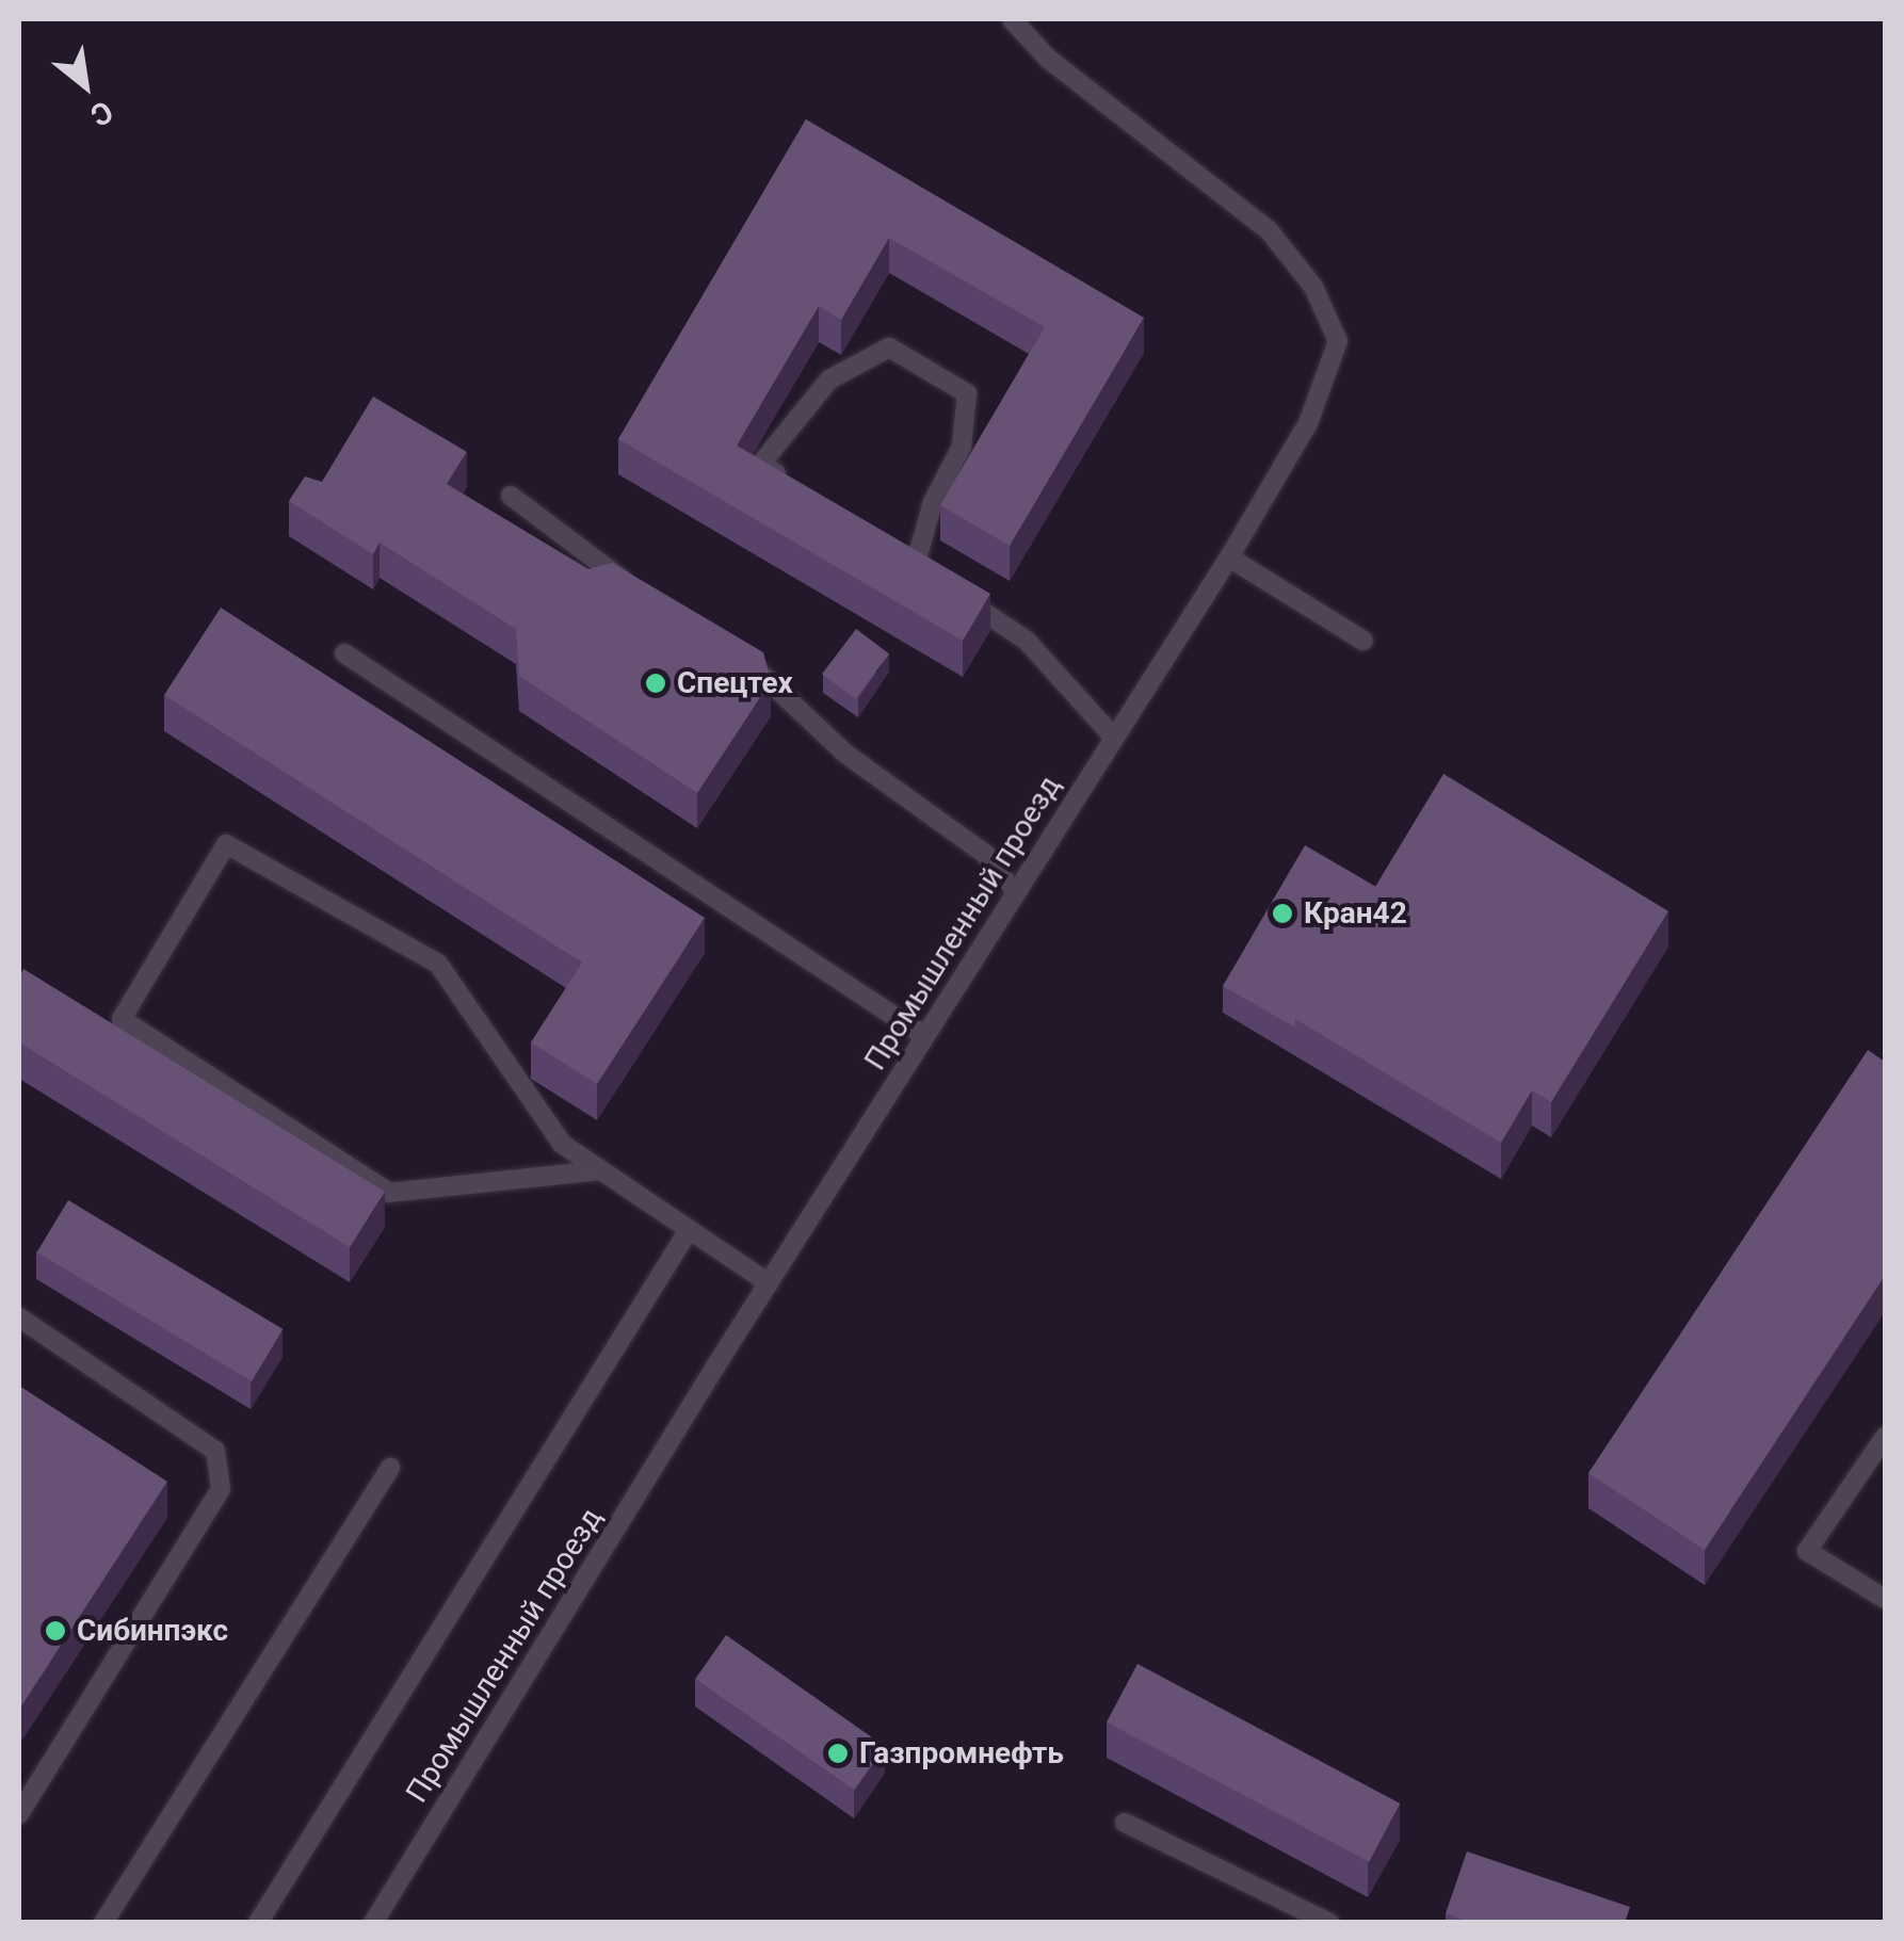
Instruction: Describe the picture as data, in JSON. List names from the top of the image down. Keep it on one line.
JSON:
{"streets":{"lane":["Промышленный проезд"]},"places":["Спецтех","Кран42","Сибинпэкс","Газпромнефть"],"north":"bottom right"}
